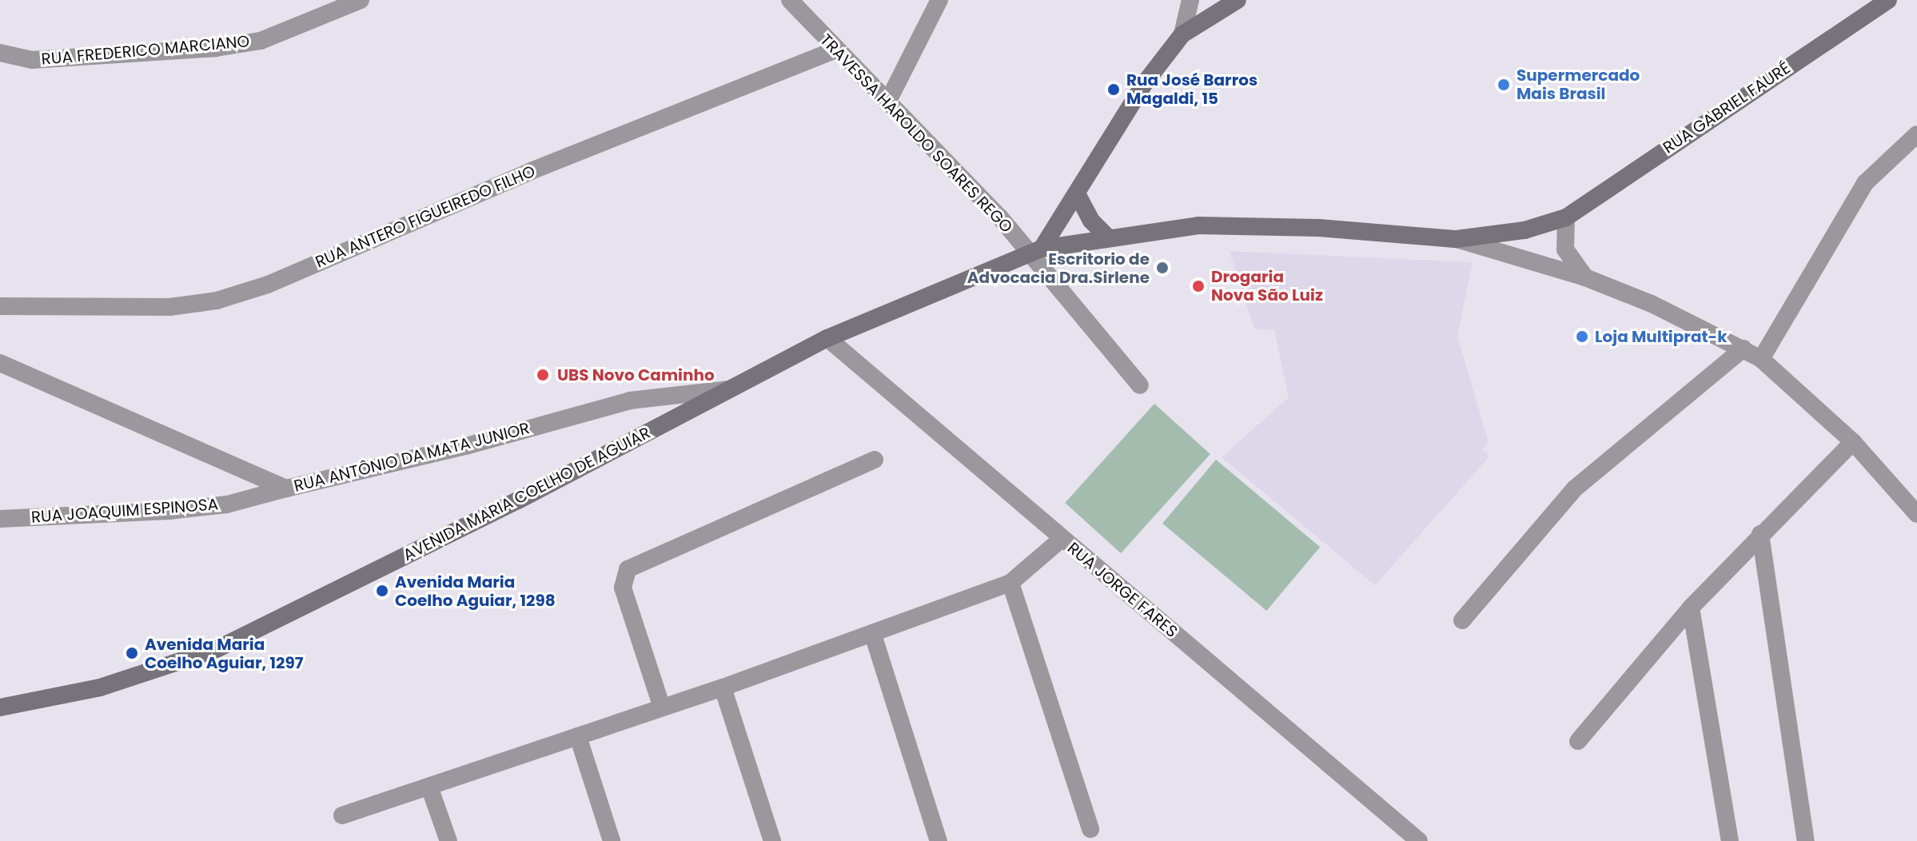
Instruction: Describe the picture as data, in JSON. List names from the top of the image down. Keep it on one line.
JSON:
{"streets":{"main road":["RUA GABRIEL FAURÉ","AVENIDA MARIA COELHO DE AGUIAR"],"street":["RUA FREDERICO MARCIANO","TRAVESSA HAROLDO SOARES REGO","RUA ANTERO FIGUEIREDO FILHO","RUA ANTÔNIO DA MATA JUNIOR","RUA JOAQUIM ESPINOSA","RUA JORGE FARES"]},"crossings":[["RUA GABRIEL FAURÉ","AVENIDA MARIA COELHO DE AGUIAR"],["TRAVESSA HAROLDO SOARES REGO","RUA ANTERO FIGUEIREDO FILHO"],["TRAVESSA HAROLDO SOARES REGO","AVENIDA MARIA COELHO DE AGUIAR"],["RUA ANTÔNIO DA MATA JUNIOR","AVENIDA MARIA COELHO DE AGUIAR"],["RUA ANTÔNIO DA MATA JUNIOR","RUA JOAQUIM ESPINOSA"],["AVENIDA MARIA COELHO DE AGUIAR","RUA JORGE FARES"]],"places":["Supermercado Mais Brasil","Rua José Barros Magaldi, 15","Escritorio de Advocacia Dra.Sirlene","Drogaria Nova São Luiz","Loja Multiprat-k","UBS Novo Caminho","Avenida Maria Coelho Aguiar, 1298","Avenida Maria Coelho Aguiar, 1297"]}
